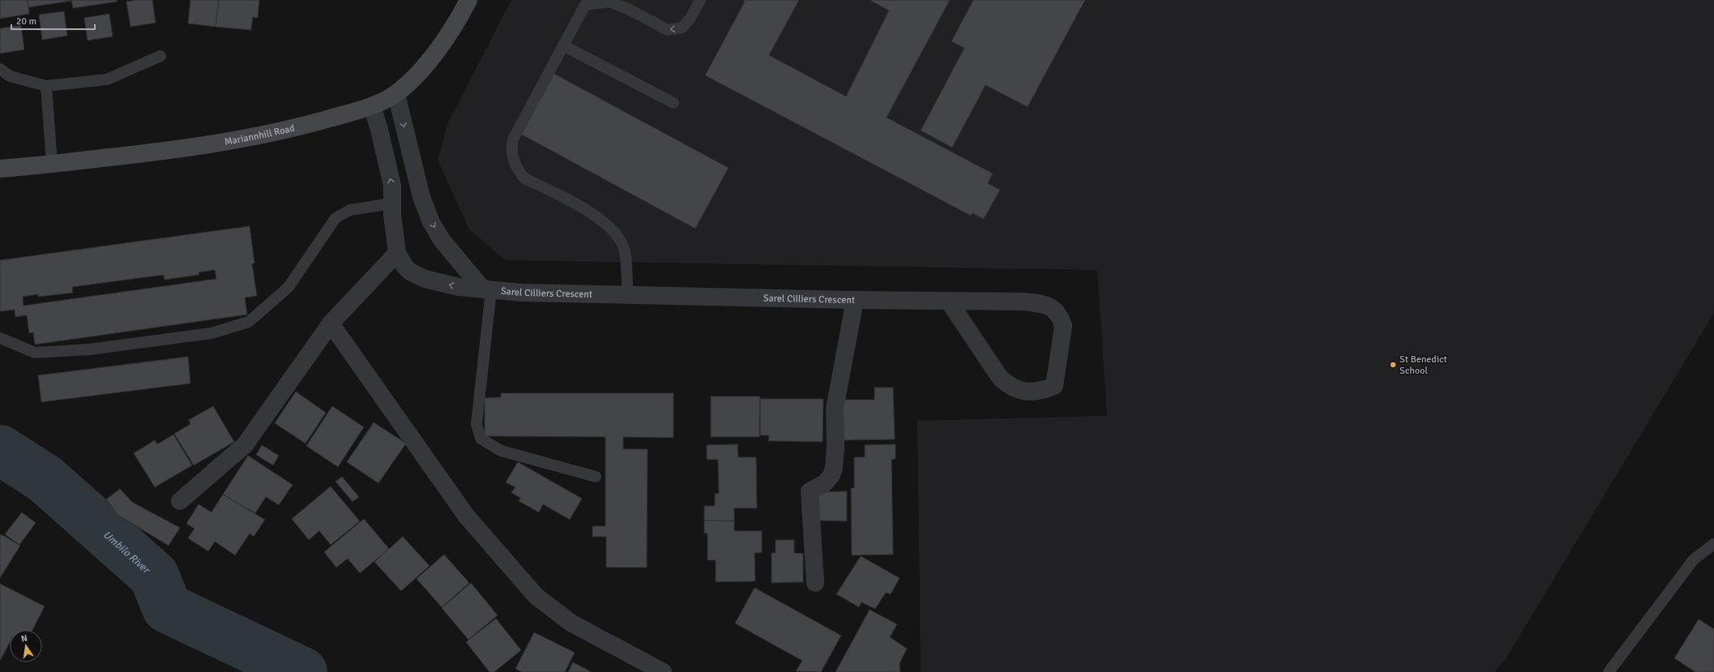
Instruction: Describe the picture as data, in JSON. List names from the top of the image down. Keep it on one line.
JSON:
{"streets":{"street":["Mariannhill Road","Sarel Cilliers Crescent"]},"crossings":[["Mariannhill Road","Sarel Cilliers Crescent"]],"water":["Umbilo River"],"places":["St Benedict School"],"scale_bar":"20 m","north":"top"}
